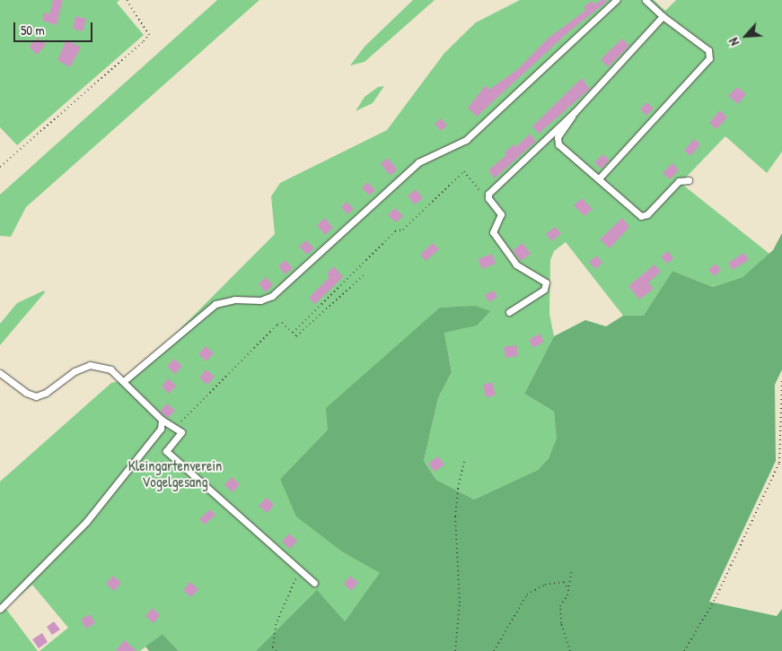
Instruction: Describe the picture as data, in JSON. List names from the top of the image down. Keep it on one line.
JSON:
{"parks":["Kleingartenverein Vogelgesang"],"scale_bar":"50 m","north":"bottom left"}
